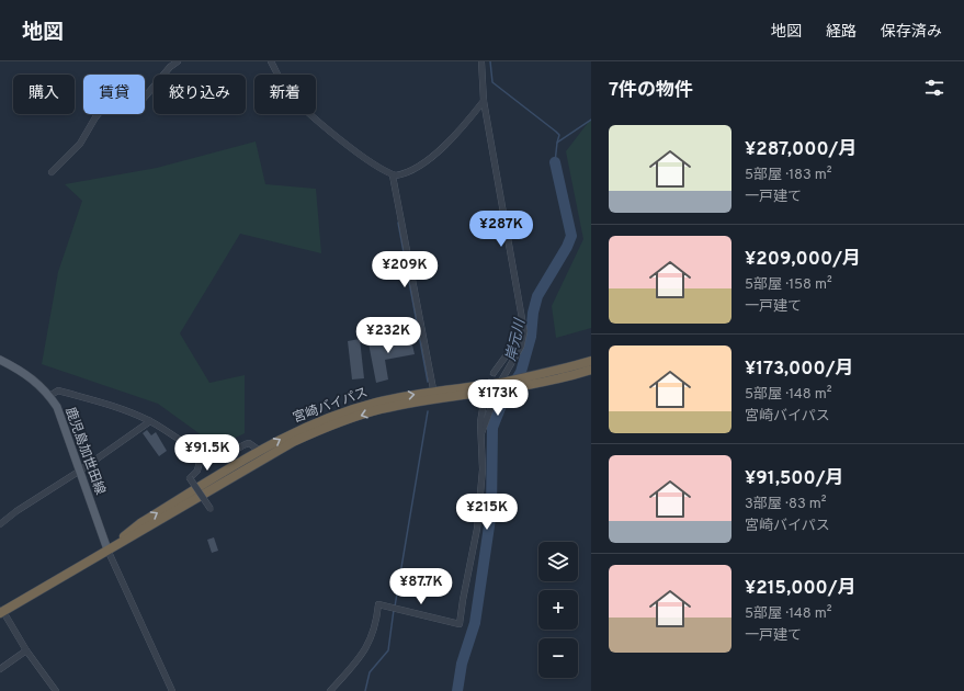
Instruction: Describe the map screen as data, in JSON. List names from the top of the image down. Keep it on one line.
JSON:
{"streets":{"highway":["宮崎バイパス"],"main road":["鹿児島加世田線"]},"crossings":[["宮崎バイパス","鹿児島加世田線"]],"water":["岸元川"],"page":{"header":"地図","nav":["地図","経路","保存済み"],"heading":"7件の物件","chip":["購入","賃貸","絞り込み","新着"],"list":[{"name":"¥287,000/月","note":"5部屋 · 183 m² · 一戸建て"},{"name":"¥209,000/月","note":"5部屋 · 158 m² · 一戸建て"},{"name":"¥173,000/月","note":"5部屋 · 148 m² · 宮崎バイパス"},{"name":"¥91,500/月","note":"3部屋 · 83 m² · 宮崎バイパス"},{"name":"¥215,000/月","note":"5部屋 · 148 m² · 一戸建て"}],"price":["¥287K","¥209K","¥232K","¥173K","¥91.5K","¥215K","¥87.7K"],"map_buttons":["+","−"]}}
